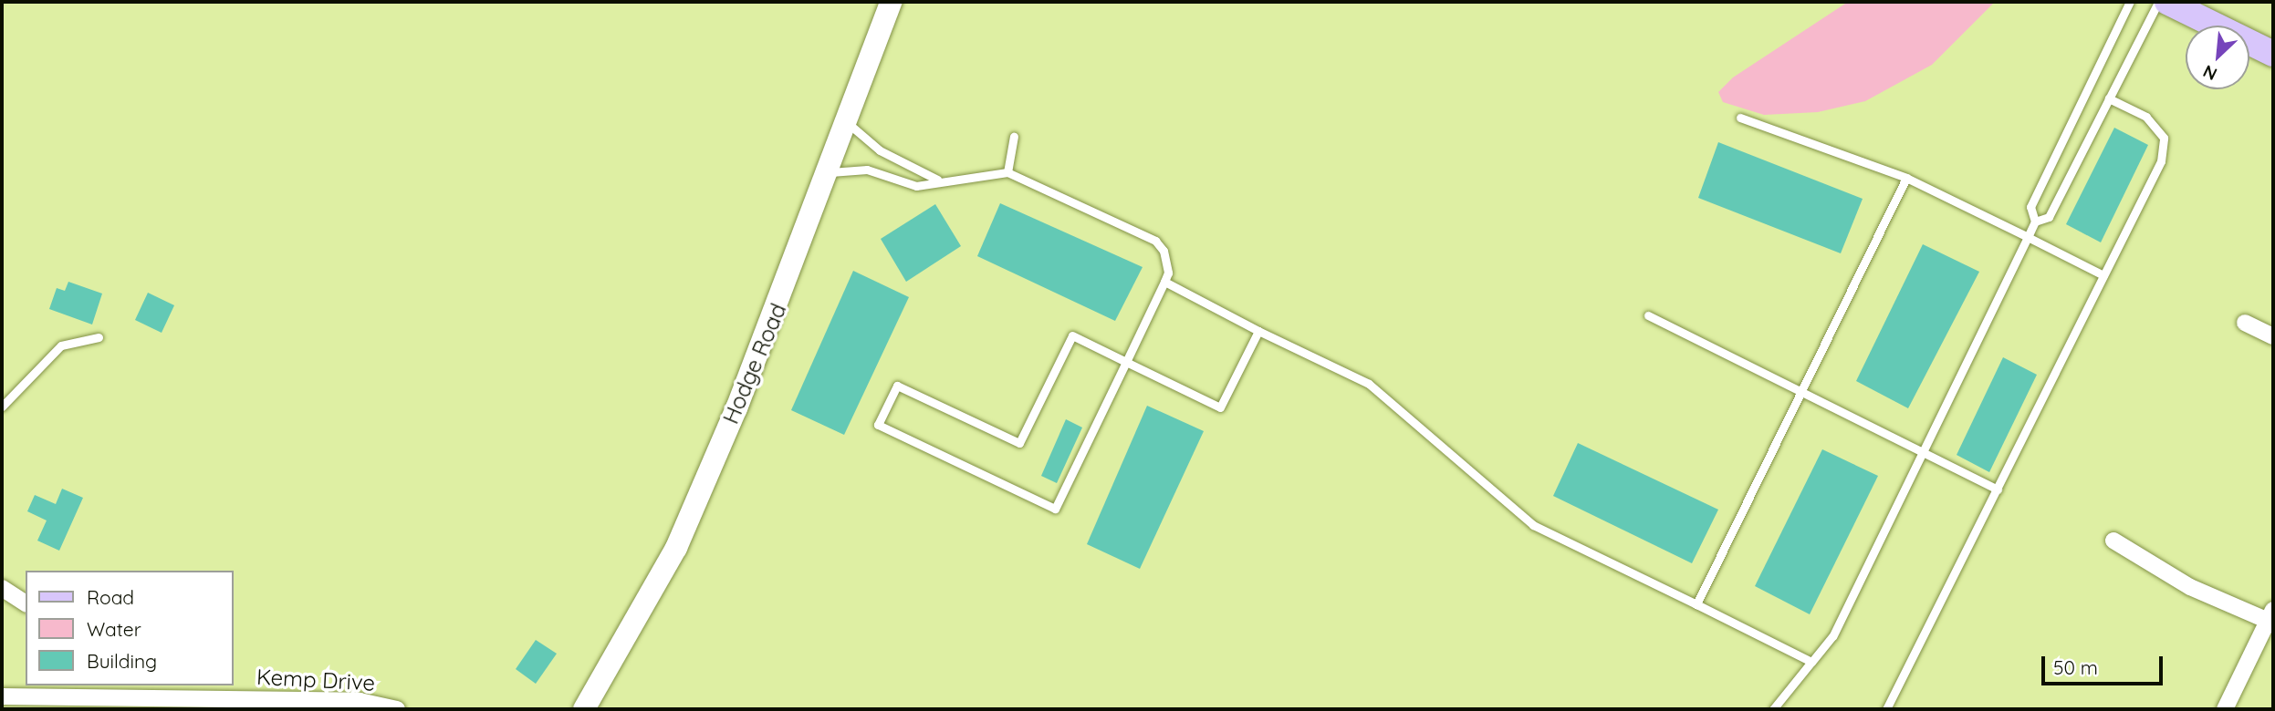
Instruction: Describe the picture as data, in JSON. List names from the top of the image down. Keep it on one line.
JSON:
{"streets":{"main road":["Hodge Road"],"street":["Kemp Drive"]},"legend":["Road","Water","Building"],"scale_bar":"50 m","north":"bottom left"}
